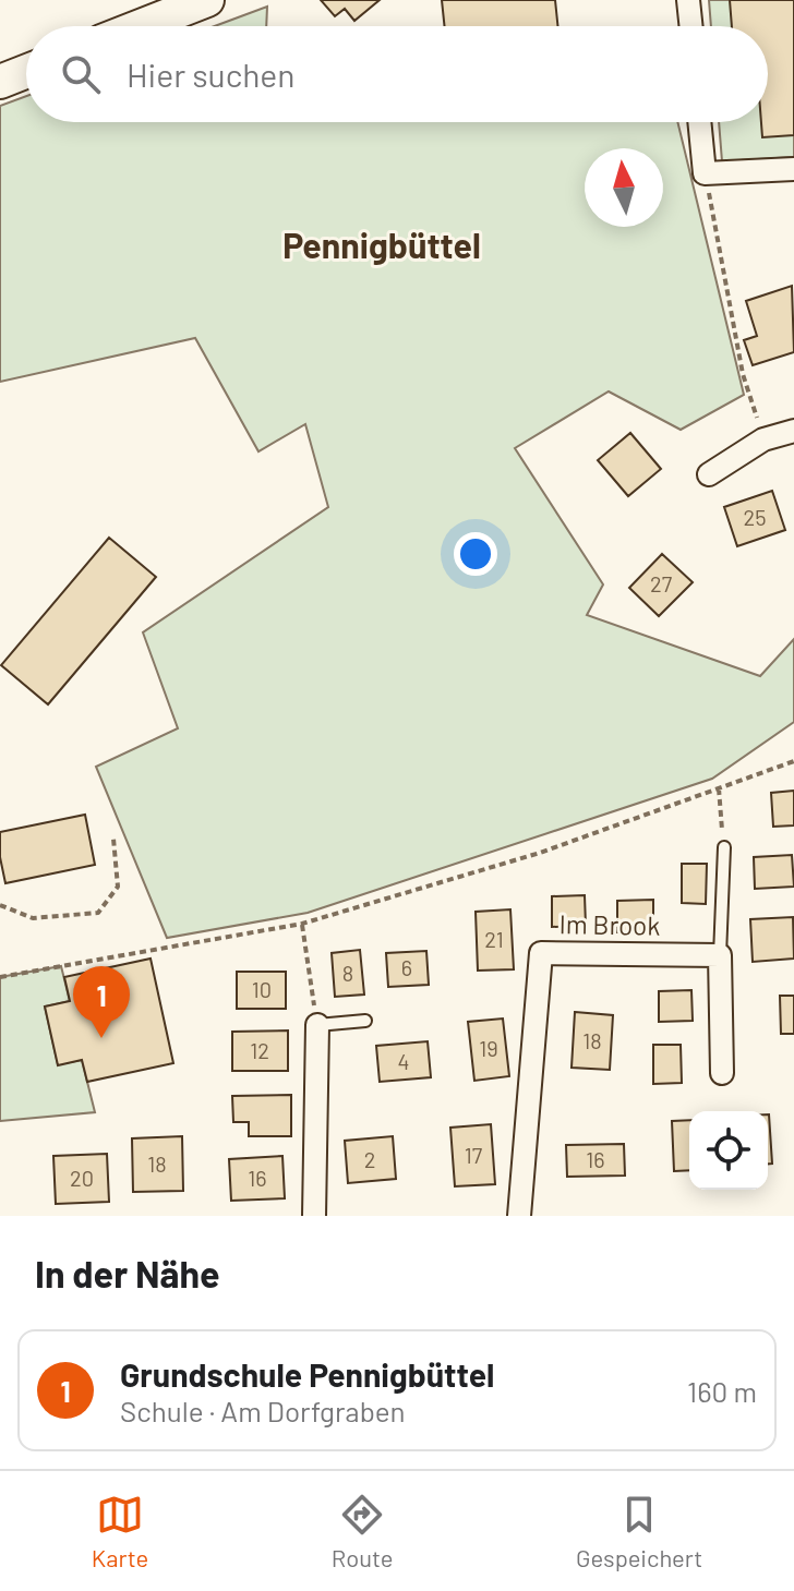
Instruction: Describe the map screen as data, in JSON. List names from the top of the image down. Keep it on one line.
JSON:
{"streets":{"street":["Im Brook"]},"districts":["Pennigbüttel"],"house_numbers":["25","27","21","6","8","10","18","19","12","4","17","2","16","18","20","16"],"north":"top","page":{"search":"Hier suchen","pins":"1","heading":"In der Nähe","list":[{"mark":"1","name":"Grundschule Pennigbüttel","note":"Schule · Am Dorfgraben","value":"160 m"}],"nav":["Karte","Route","Gespeichert"]}}
